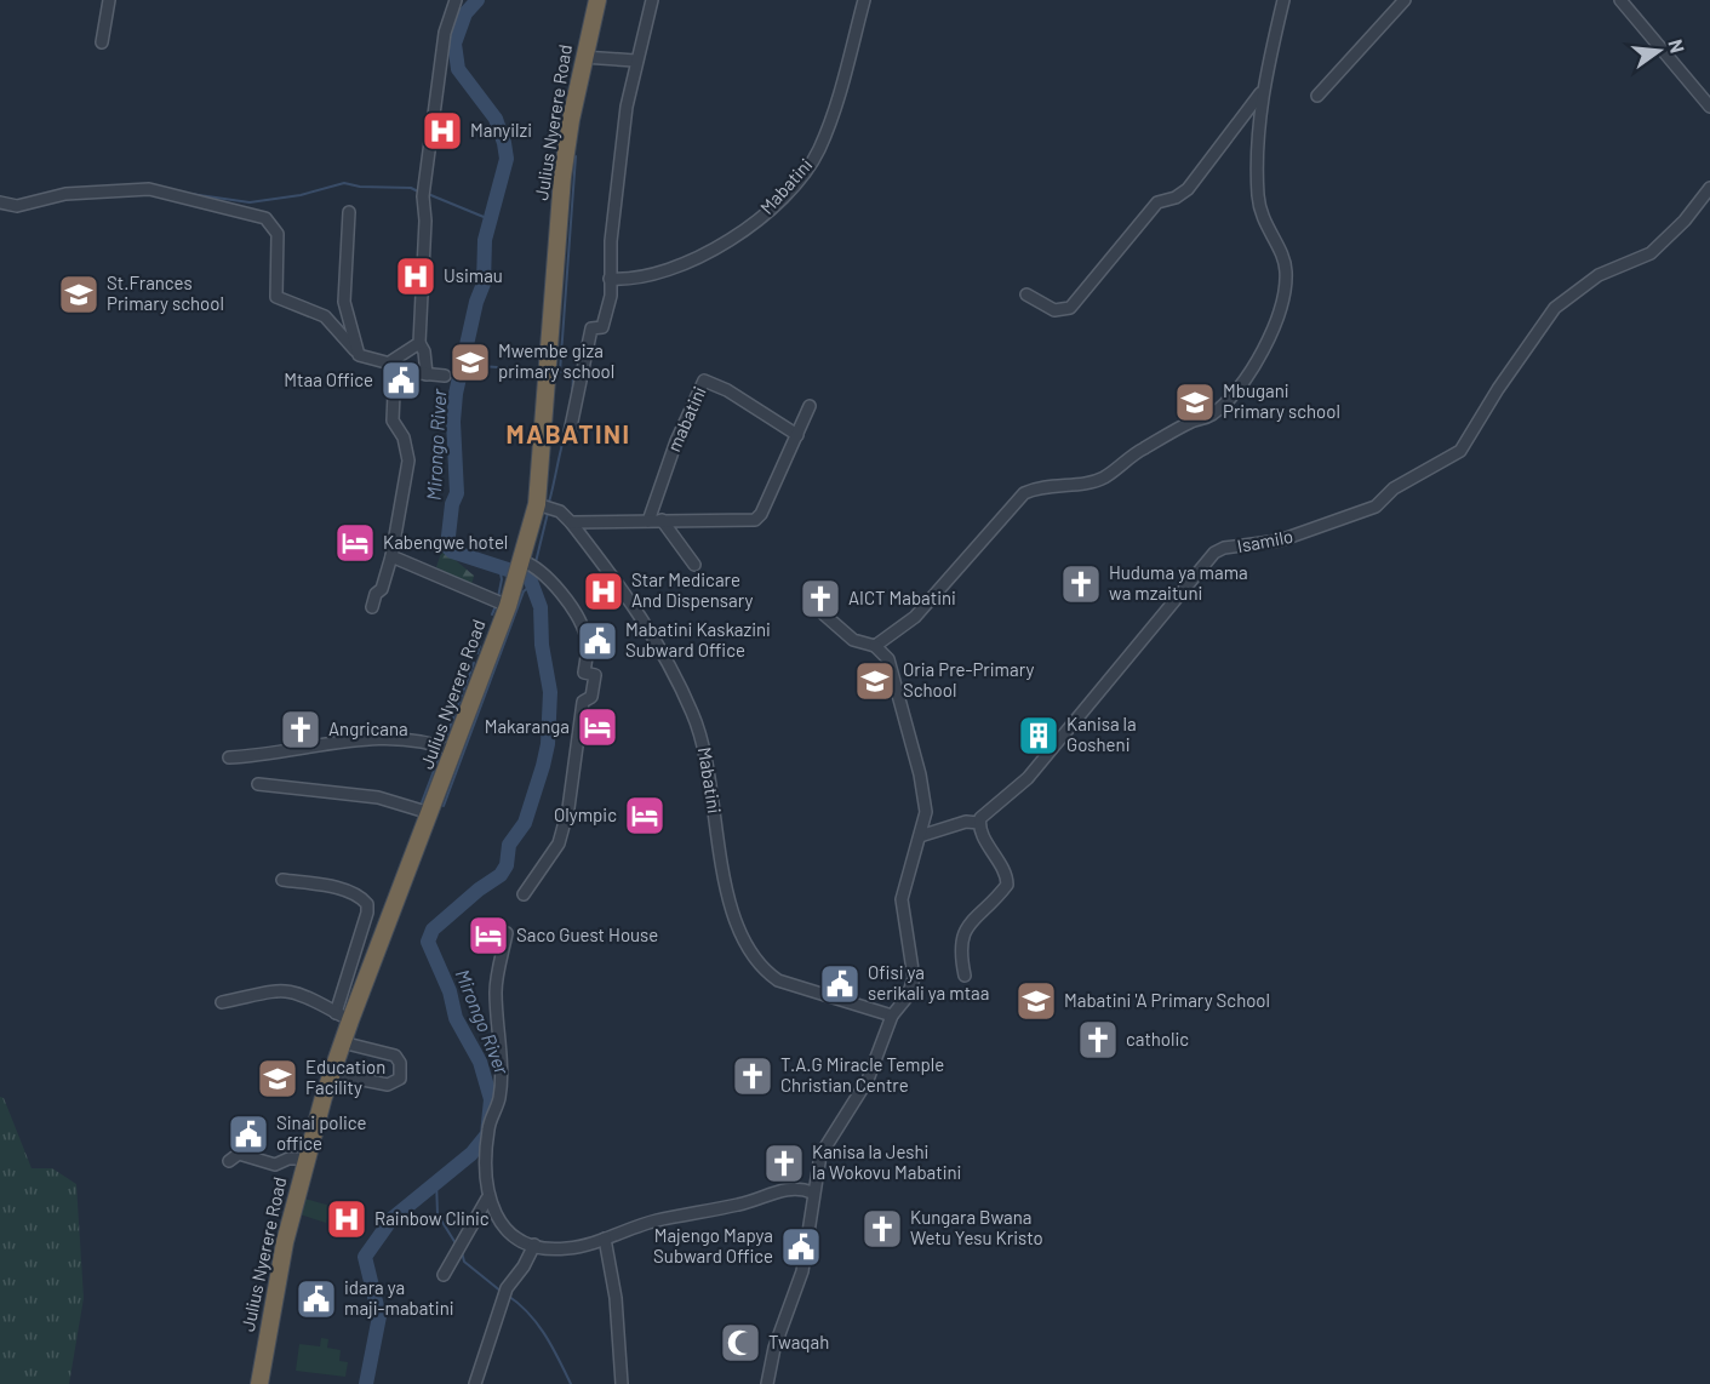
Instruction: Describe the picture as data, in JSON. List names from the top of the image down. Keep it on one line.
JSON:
{"streets":{"highway":["Julius Nyerere Road"],"street":["Mabatini","mabatini","Isamilo"]},"crossings":[["Julius Nyerere Road","Mabatini"]],"districts":["MABATINI"],"water":["Mirongo River"],"places":{"hospital":["Manyilzi","Usimau","Star Medicare And Dispensary","Rainbow Clinic"],"school or university":["St.Frances Primary school","Mwembe giza primary school","Mbugani Primary school","Oria Pre-Primary School","Mabatini 'A Primary School","Education Facility"],"public building":["Mtaa Office","Mabatini Kaskazini Subward Office","Ofisi ya serikali ya mtaa","Sinai police office","Majengo Mapya Subward Office","idara ya maji-mabatini"],"hotel":["Kabengwe hotel","Makaranga","Olympic","Saco Guest House"],"church":["Huduma ya mama wa mzaituni","AICT Mabatini","Angricana","catholic","T.A.G Miracle Temple Christian Centre","Kanisa la Jeshi la Wokovu Mabatini","Kungara Bwana Wetu Yesu Kristo"],"building":["Kanisa la Gosheni"],"mosque":["Twaqah"]},"north":"right"}
